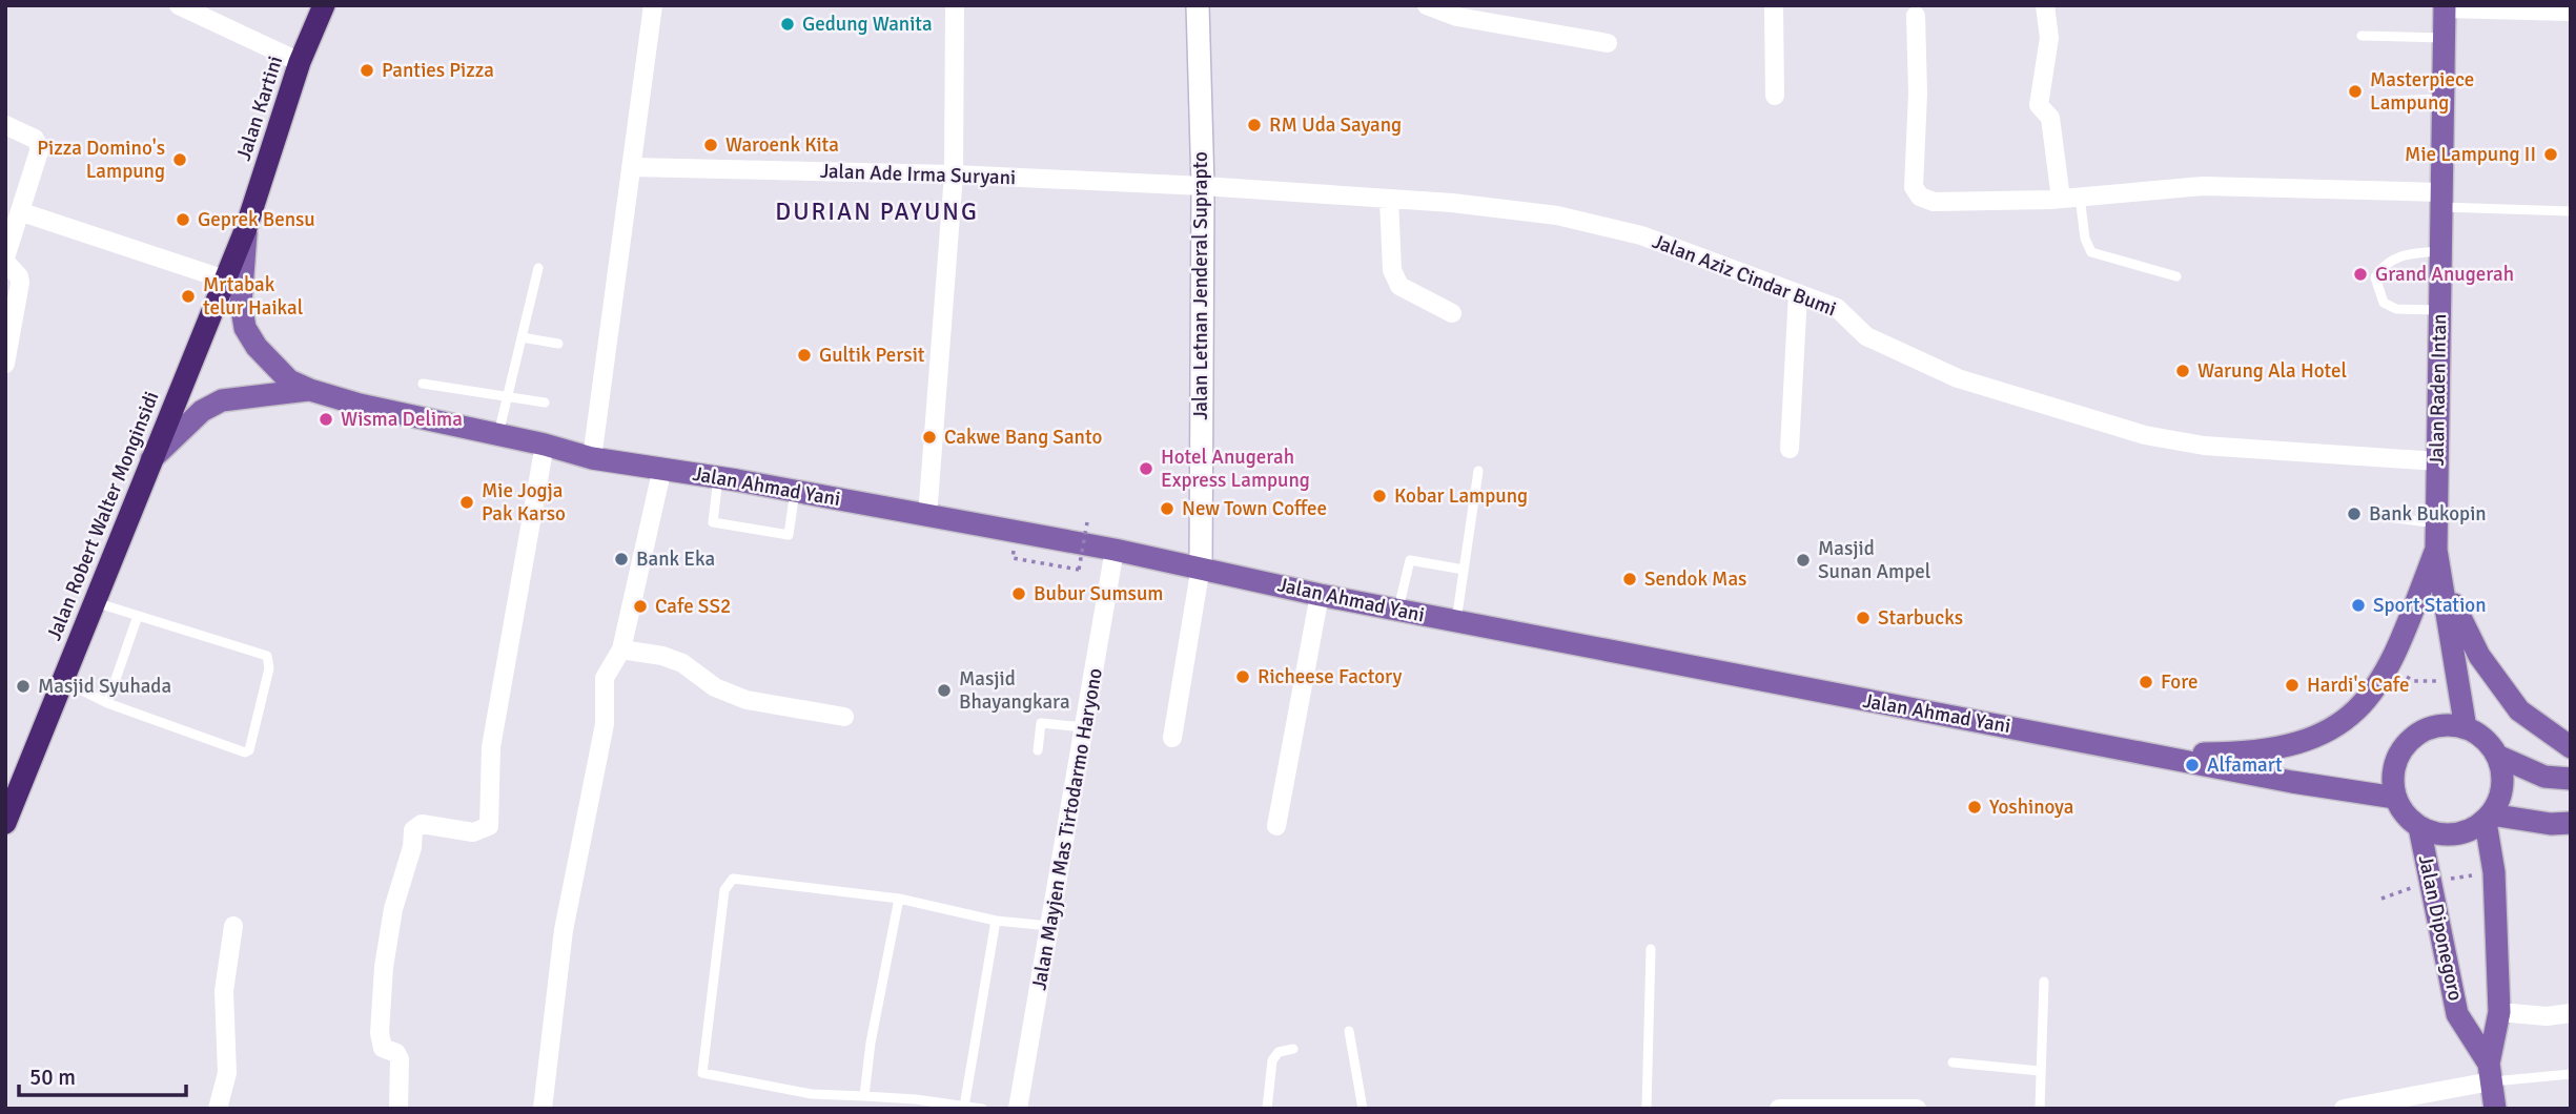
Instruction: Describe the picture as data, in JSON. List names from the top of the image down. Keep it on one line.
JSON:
{"streets":{"highway":["Jalan Kartini","Jalan Robert Walter Monginsidi"],"main road":["Jalan Raden Intan","Jalan Ahmad Yani","Jalan Diponegoro"],"street":["Jalan Ade Irma Suryani","Jalan Aziz Cindar Bumi","Jalan Letnan Jenderal Suprapto","Jalan Mayjen Mas Tirtodarmo Haryono"]},"crossings":[["Jalan Kartini","Jalan Ahmad Yani"],["Jalan Kartini","Jalan Robert Walter Monginsidi"],["Jalan Ade Irma Suryani","Jalan Aziz Cindar Bumi"],["Jalan Ade Irma Suryani","Jalan Letnan Jenderal Suprapto"],["Jalan Aziz Cindar Bumi","Jalan Letnan Jenderal Suprapto"],["Jalan Aziz Cindar Bumi","Jalan Raden Intan"],["Jalan Letnan Jenderal Suprapto","Jalan Ahmad Yani"],["Jalan Raden Intan","Jalan Ahmad Yani"],["Jalan Raden Intan","Jalan Diponegoro"],["Jalan Ahmad Yani","Jalan Robert Walter Monginsidi"],["Jalan Ahmad Yani","Jalan Mayjen Mas Tirtodarmo Haryono"],["Jalan Ahmad Yani","Jalan Diponegoro"]],"districts":["DURIAN PAYUNG"],"places":["Gedung Wanita","Panties Pizza","Masterpiece Lampung","RM Uda Sayang","Waroenk Kita","Mie Lampung II","Pizza Domino's Lampung","Geprek Bensu","Grand Anugerah","Mrtabak telur Haikal","Gultik Persit","Warung Ala Hotel","Wisma Delima","Cakwe Bang Santo","Hotel Anugerah Express Lampung","Kobar Lampung","Mie Jogja Pak Karso","New Town Coffee","Bank Bukopin","Bank Eka","Masjid Sunan Ampel","Sendok Mas","Bubur Sumsum","Sport Station","Cafe SS2","Starbucks","Richeese Factory","Fore","Hardi's Cafe","Masjid Syuhada","Masjid Bhayangkara","Alfamart","Yoshinoya"],"scale_bar":"50 m"}
